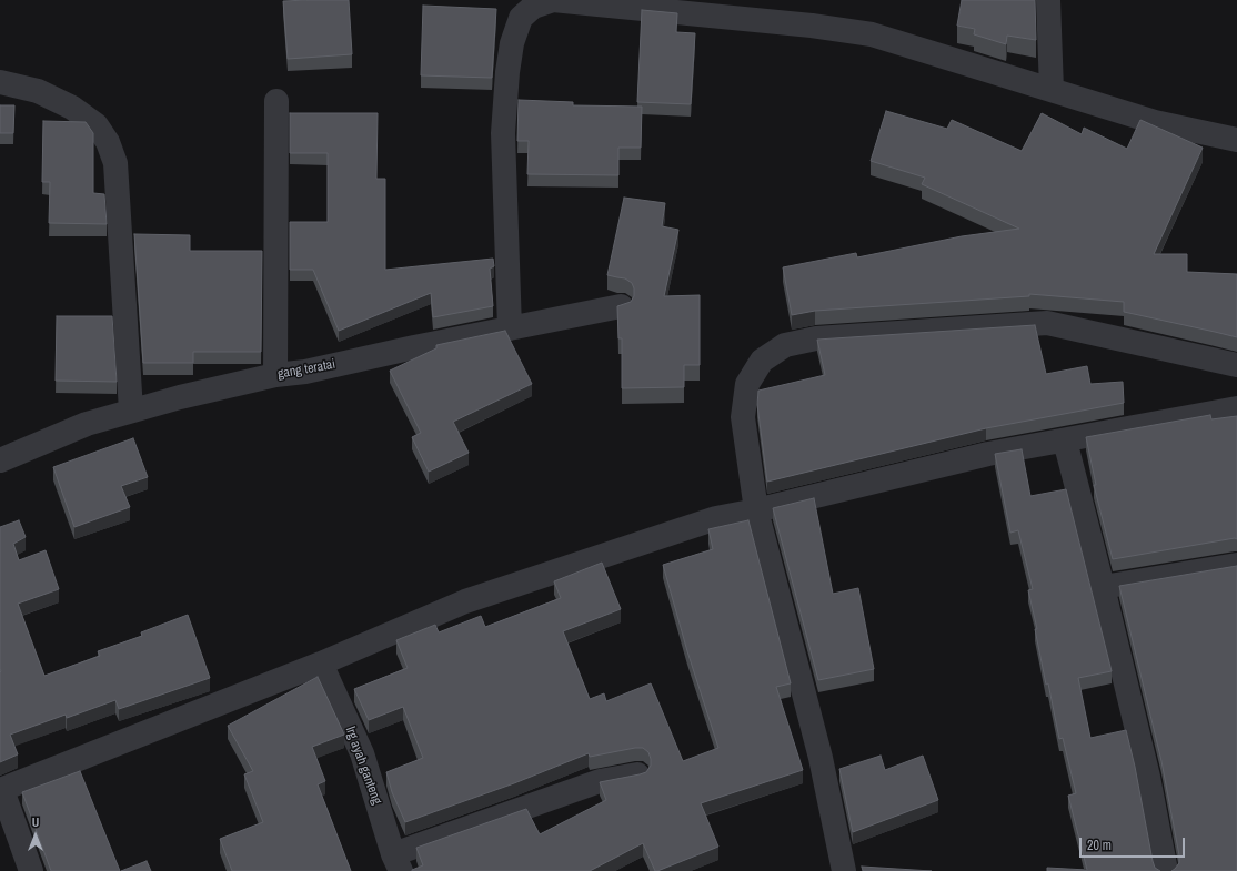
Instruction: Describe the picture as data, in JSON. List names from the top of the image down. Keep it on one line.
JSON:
{"streets":{"street":["gang teratai","lrg ayah ganteng"]},"scale_bar":"20 m","north":"top"}
